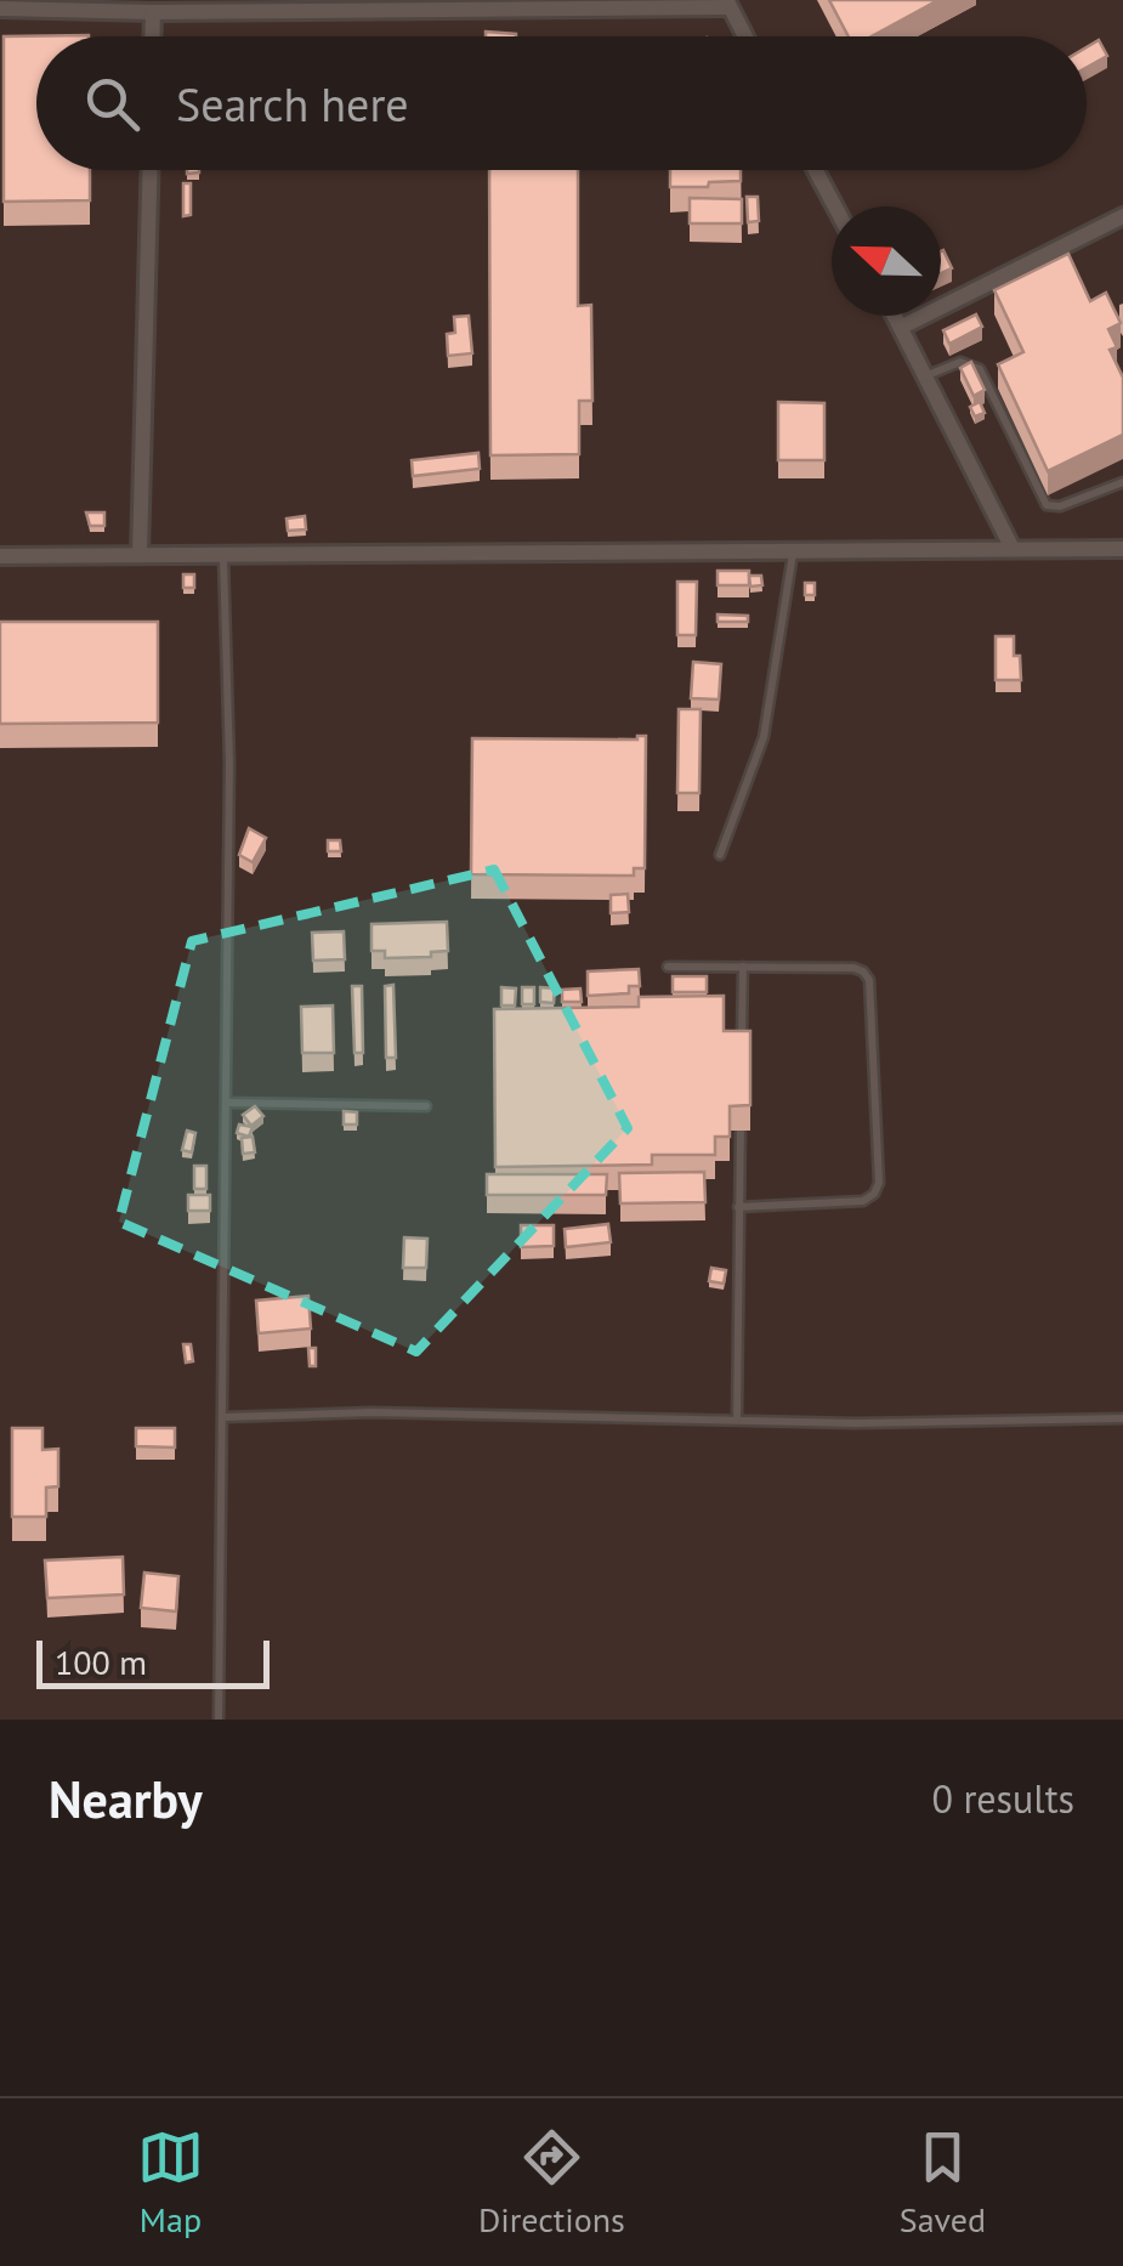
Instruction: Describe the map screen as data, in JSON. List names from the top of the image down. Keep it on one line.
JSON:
{"scale_bar":"100 m","north":"left","page":{"search":"Search here","scale":"100 m","heading":["Nearby","0 results"],"nav":["Map","Directions","Saved"]}}
